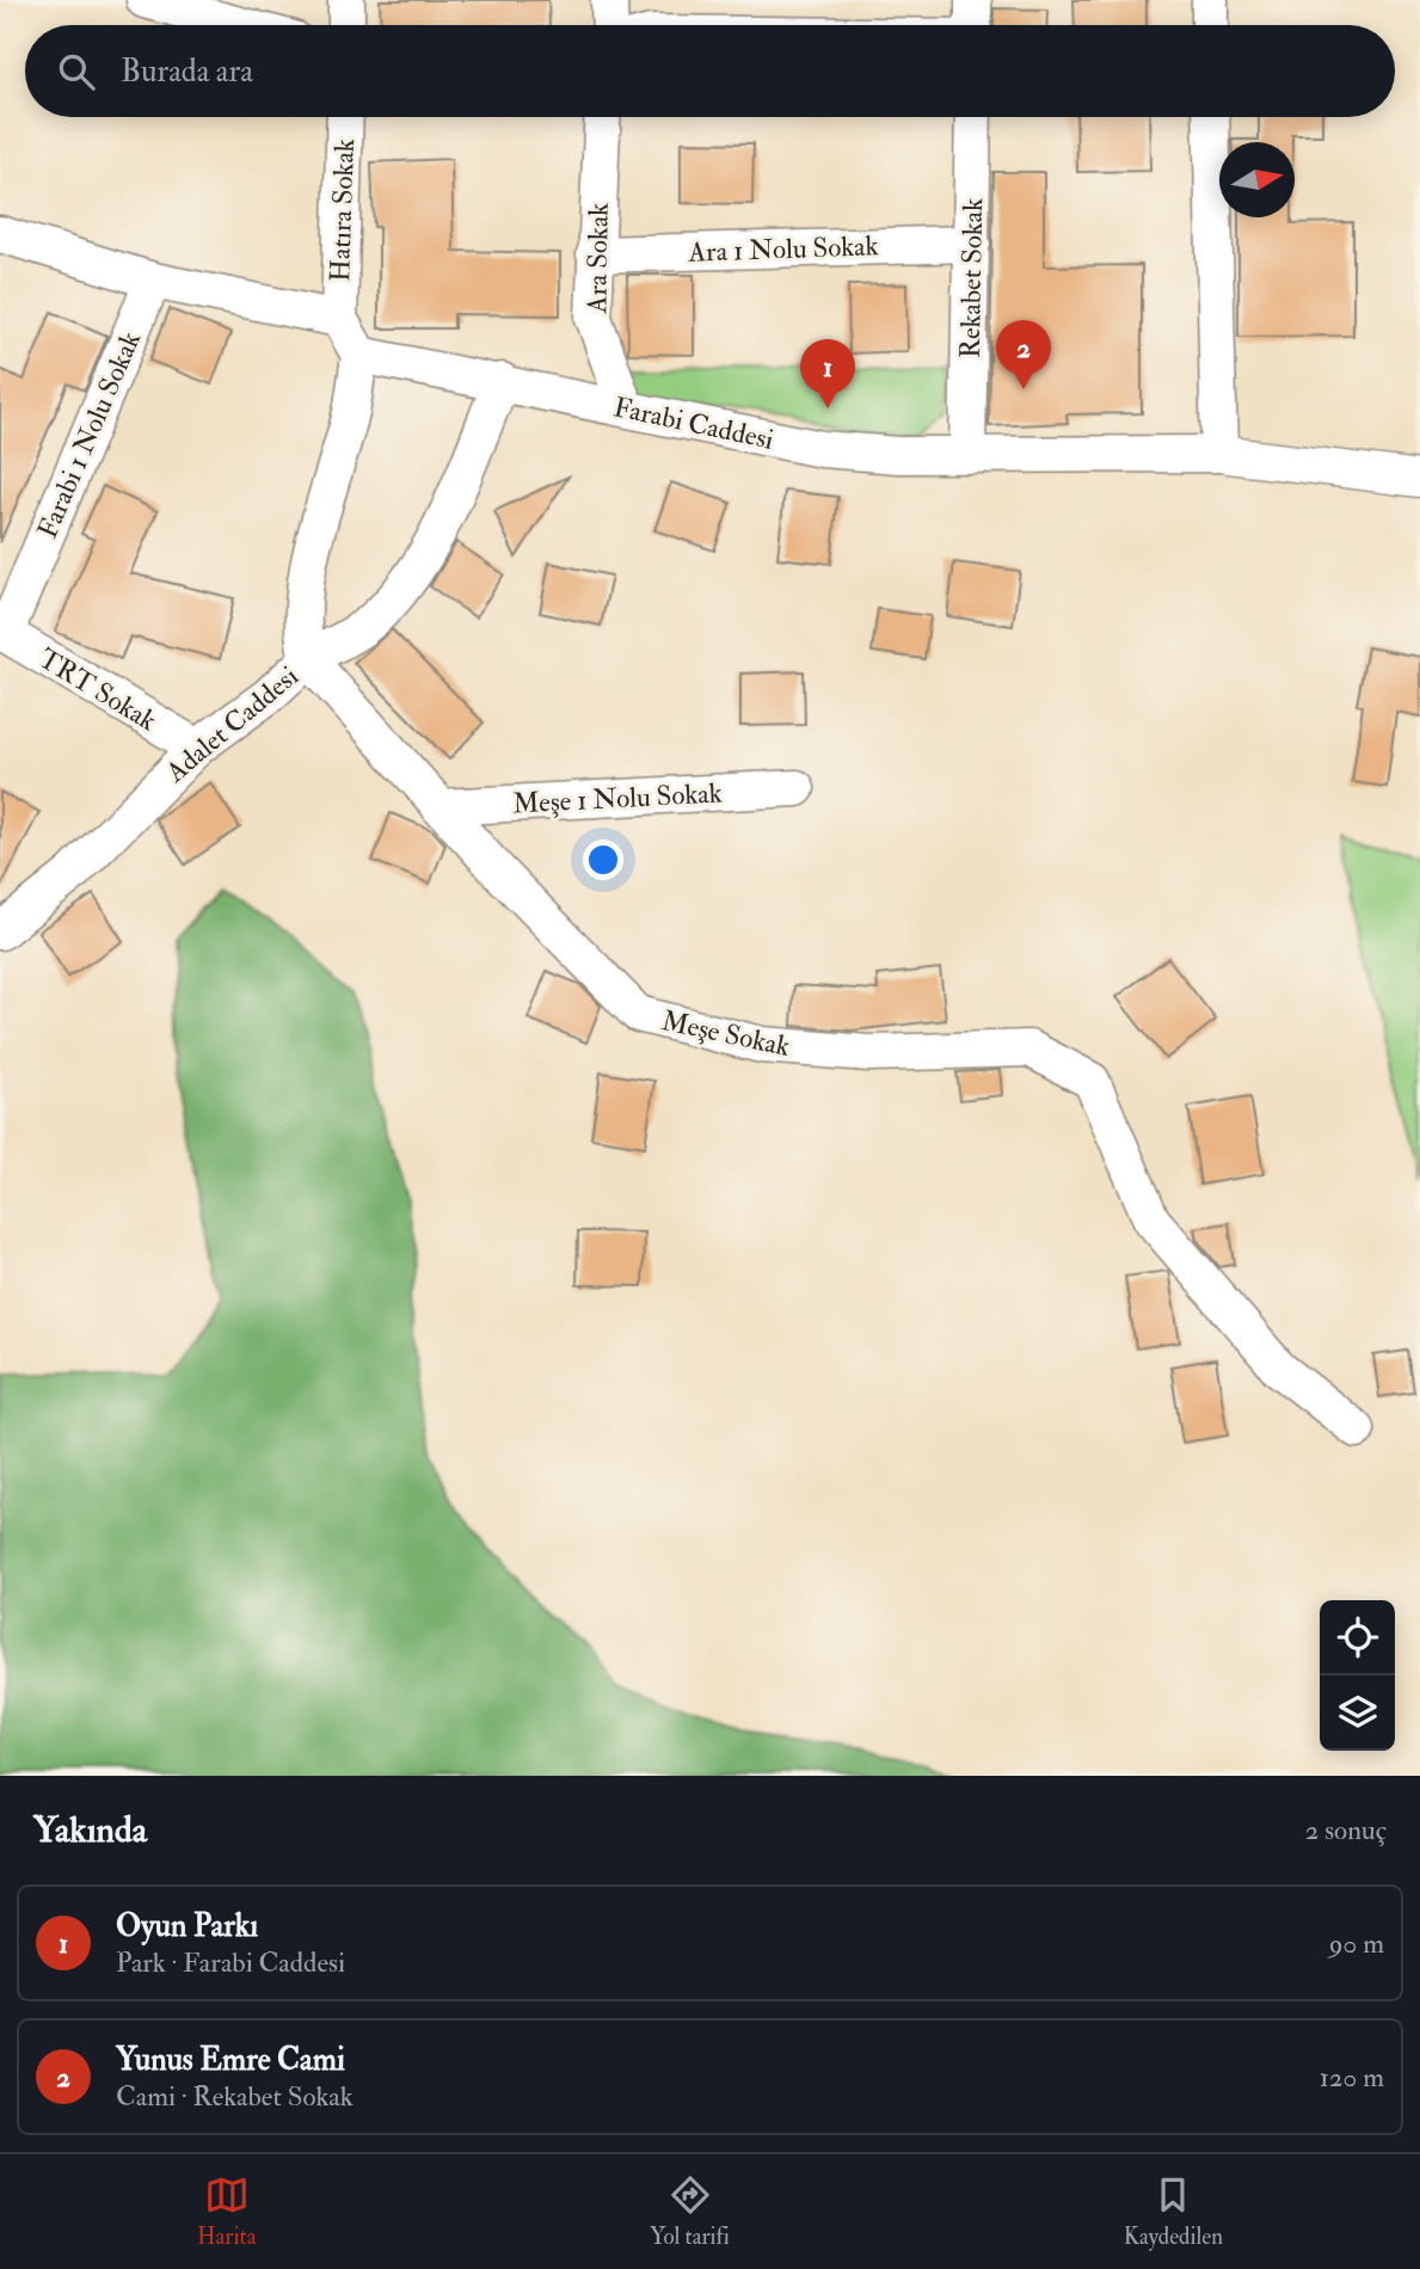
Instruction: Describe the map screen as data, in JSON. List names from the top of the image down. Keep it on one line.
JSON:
{"streets":{"street":["Hatıra Sokak","Ara 1 Nolu Sokak","Ara Sokak","Rekabet Sokak","Farabi Caddesi","Farabi 1 Nolu Sokak","TRT Sokak","Adalet Caddesi","Meşe 1 Nolu Sokak","Meşe Sokak"]},"crossings":[["Ara 1 Nolu Sokak","Ara Sokak"],["Ara 1 Nolu Sokak","Rekabet Sokak"],["Ara Sokak","Farabi Caddesi"],["Rekabet Sokak","Farabi Caddesi"],["Farabi Caddesi","Adalet Caddesi"],["Farabi 1 Nolu Sokak","TRT Sokak"],["TRT Sokak","Adalet Caddesi"],["Adalet Caddesi","Meşe Sokak"],["Meşe 1 Nolu Sokak","Meşe Sokak"]],"north":"right","page":{"search":"Burada ara","pins":["2","1"],"heading":["Yakında","2 sonuç"],"list":[{"mark":"1","name":"Oyun Parkı","note":"Park · Farabi Caddesi","value":"90 m"},{"mark":"2","name":"Yunus Emre Cami","note":"Cami · Rekabet Sokak","value":"120 m"}],"nav":["Harita","Yol tarifi","Kaydedilen"]}}
